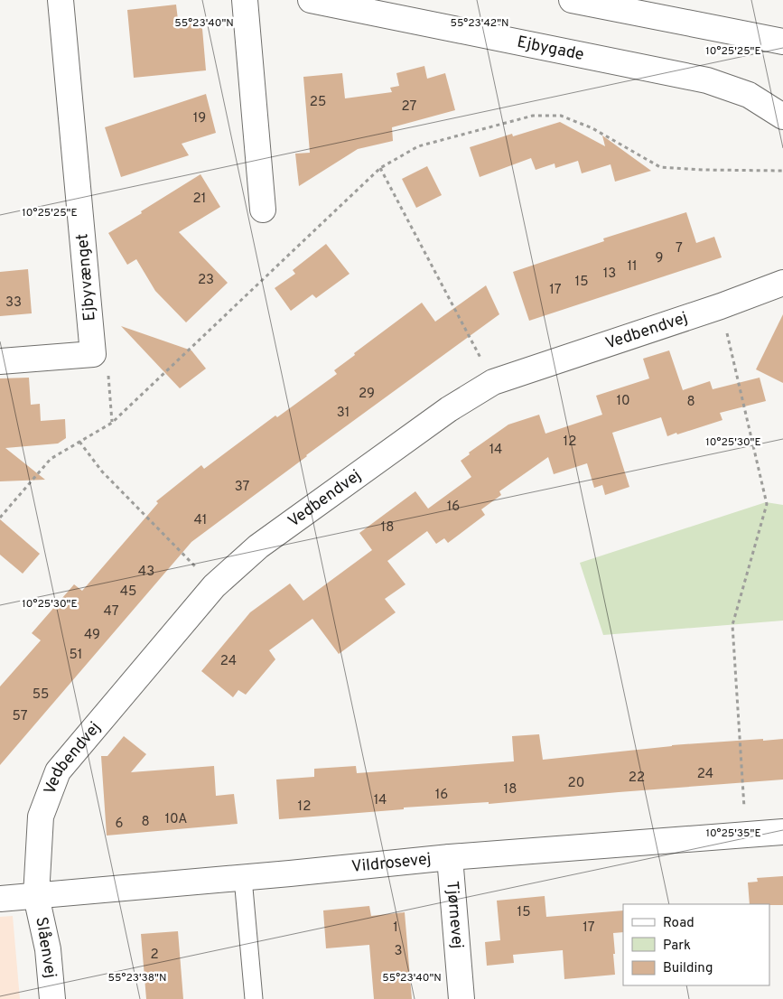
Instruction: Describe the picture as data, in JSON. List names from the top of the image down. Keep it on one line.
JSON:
{"streets":{"street":["Ejbygade","Ejbyvænget","Vedbendvej","Vildrosevej","Tjørnevej","Slåenvej"]},"crossings":[["Vedbendvej","Vildrosevej"],["Vedbendvej","Slåenvej"],["Vildrosevej","Tjørnevej"],["Vildrosevej","Slåenvej"]],"house_numbers":["25","27","19","21","7","9","11","13","23","15","17","33","29","10","8","31","12","14","37","16","41","18","43","45","47","49","51","24","55","57","24","22","20","18","16","14","12","10A","8","6","15","1","17","3","2"],"legend":["Road","Park","Building"],"coordinates":["55°23'40\"N","55°23'42\"N","10°25'25\"E","10°25'30\"E","10°25'35\"E","55°23'38\"N"]}
